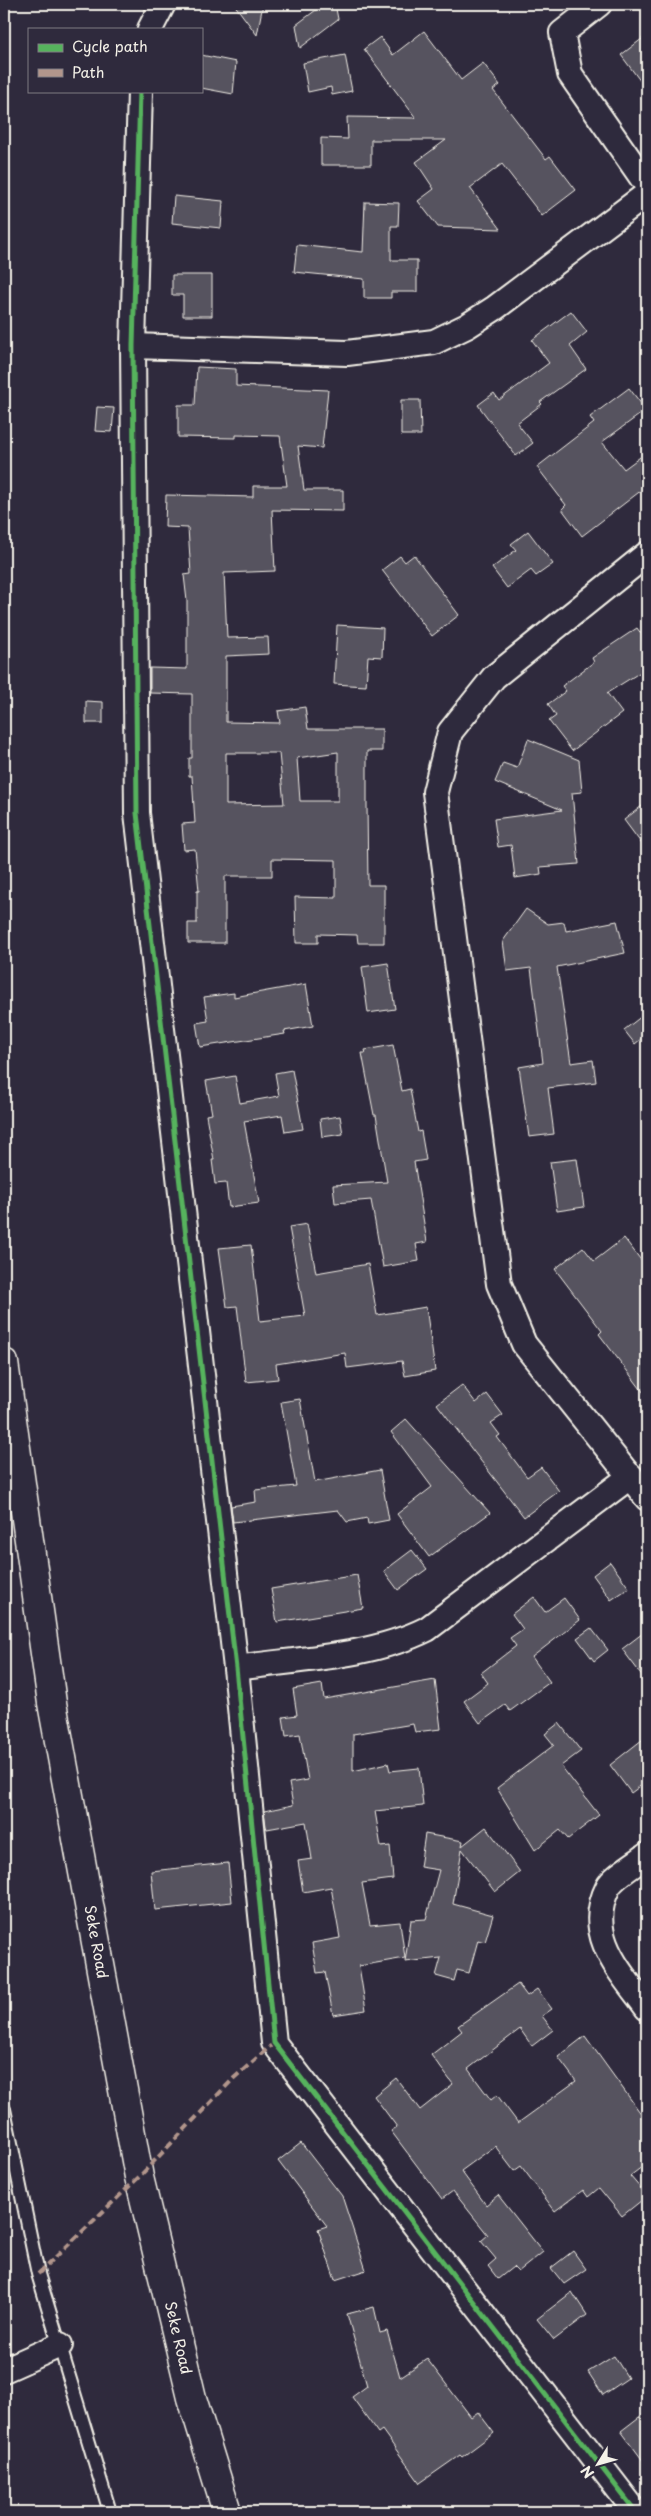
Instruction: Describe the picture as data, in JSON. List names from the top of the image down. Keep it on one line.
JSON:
{"streets":{"main road":["Seke Road"]},"legend":["Cycle path","Path"],"north":"bottom left"}
